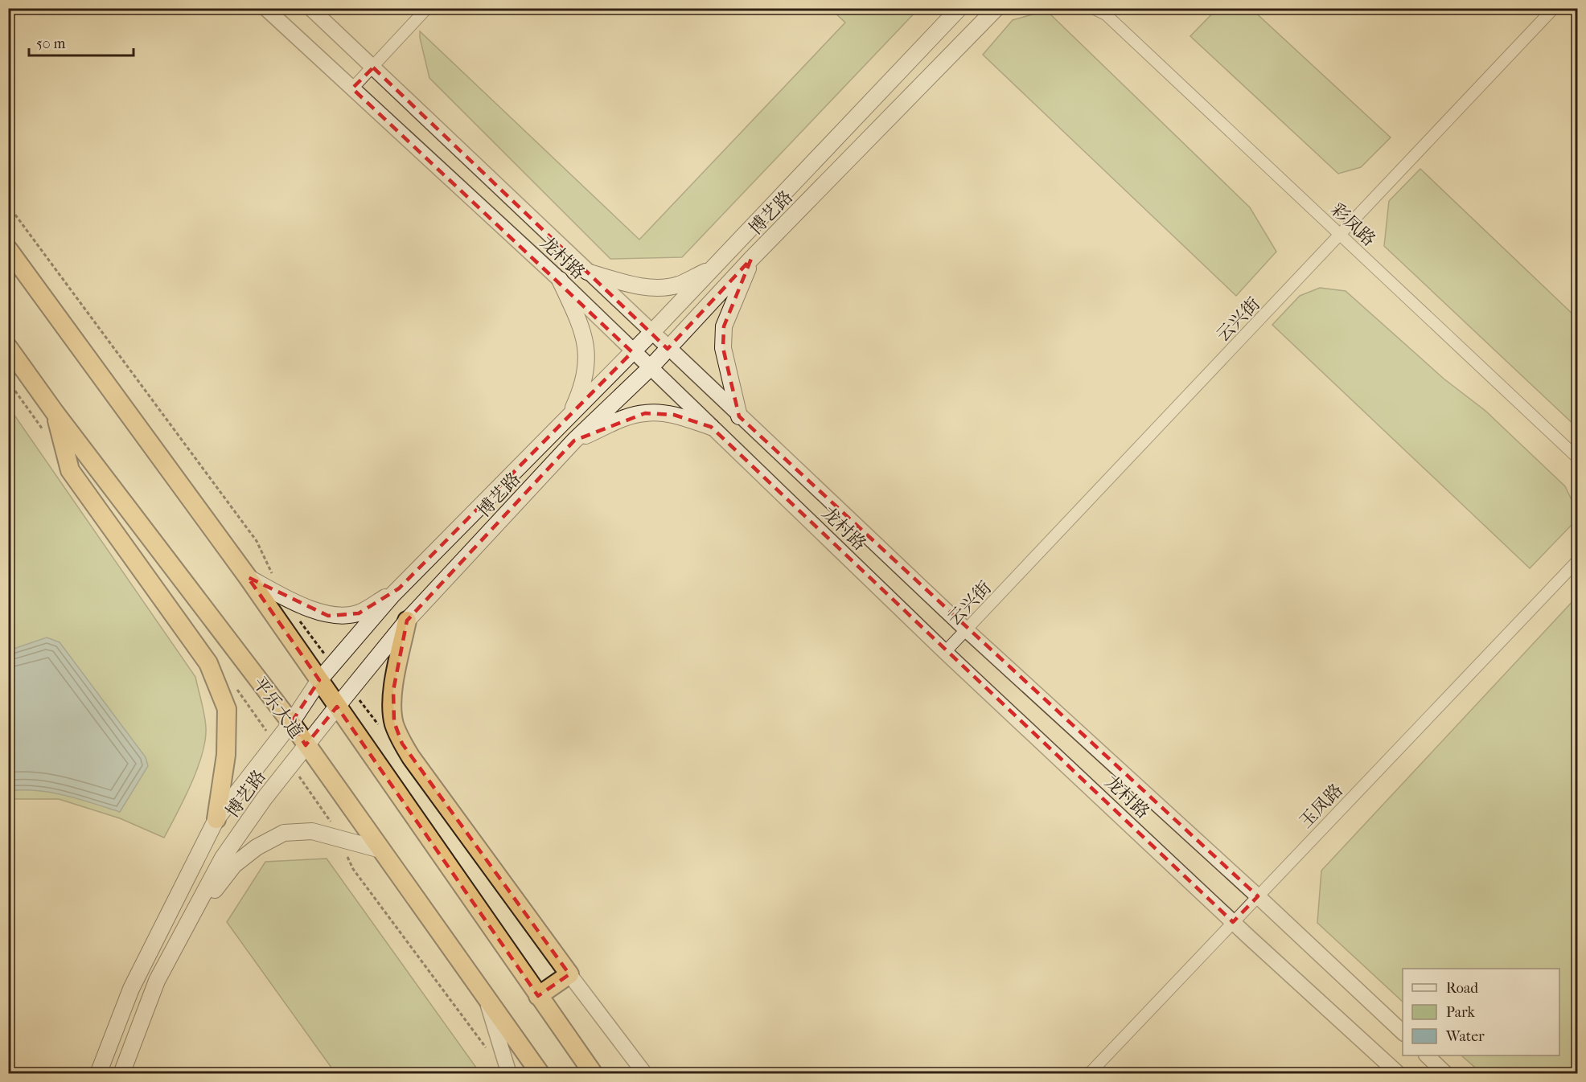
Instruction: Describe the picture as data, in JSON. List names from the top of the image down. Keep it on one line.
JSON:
{"streets":{"highway":["平乐大道"],"main road":["博艺路"],"street":["彩凤路","龙村路","云兴街","玉凤路"]},"crossings":[["博艺路","龙村路"],["博艺路","平乐大道"],["彩凤路","云兴街"],["龙村路","云兴街"],["龙村路","玉凤路"]],"legend":["Road","Park","Water"],"scale_bar":"50 m"}
